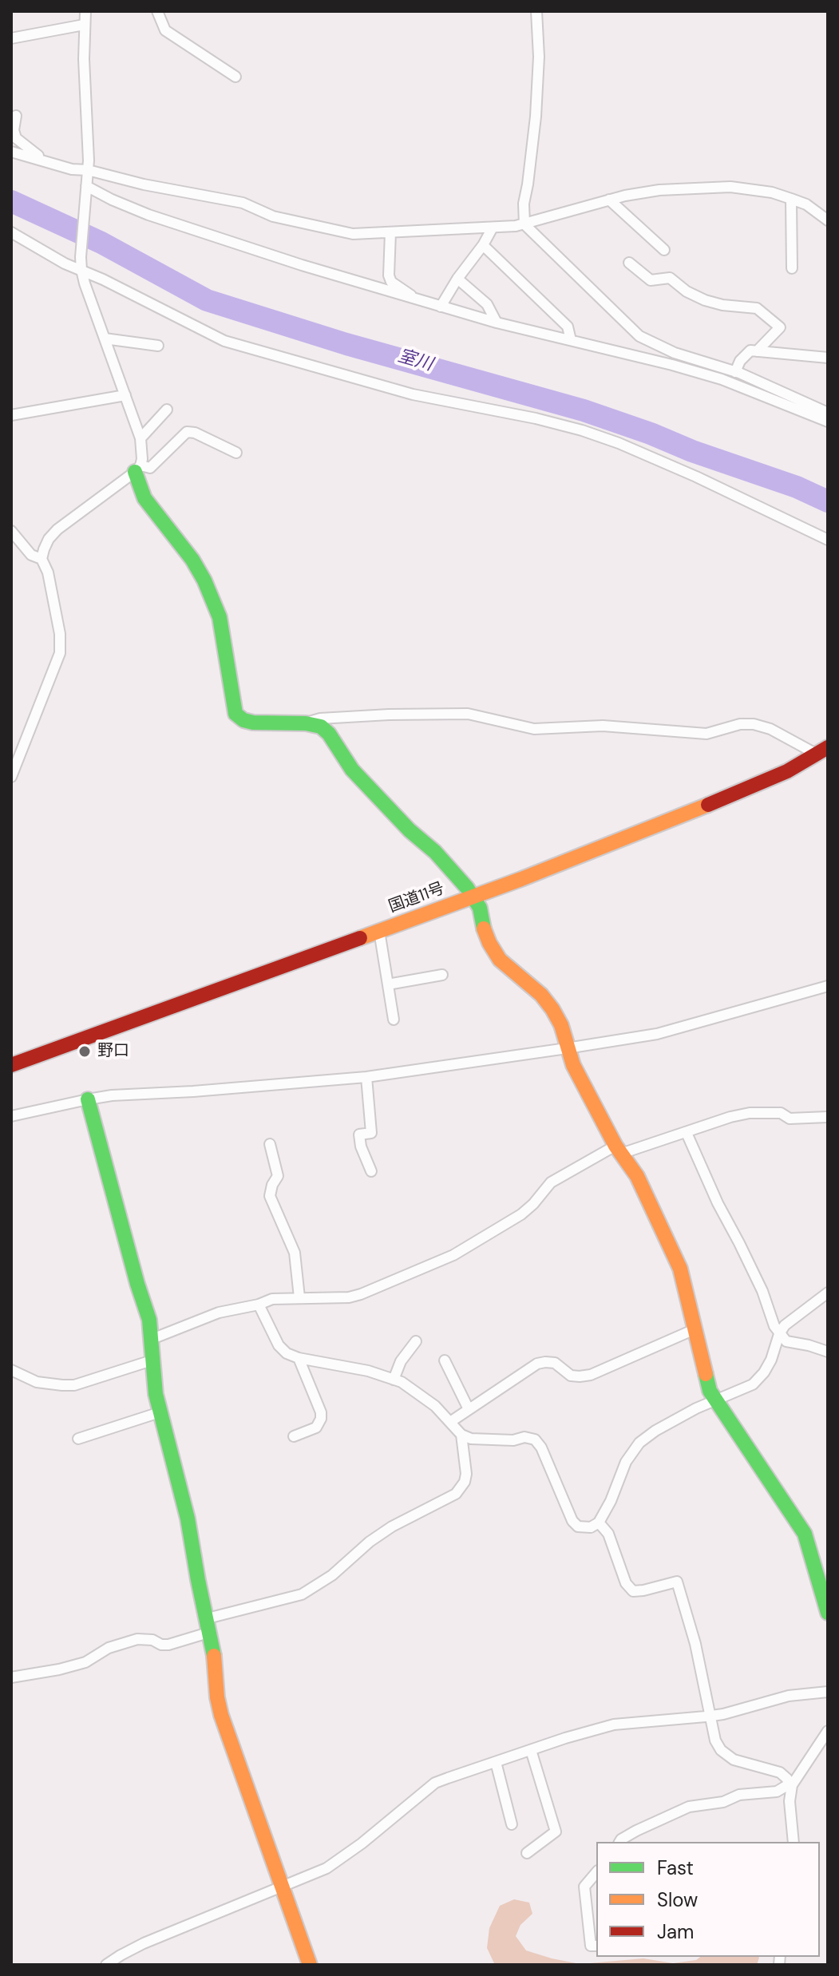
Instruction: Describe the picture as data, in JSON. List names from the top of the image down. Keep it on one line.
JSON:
{"streets":{"main road":["国道11号"]},"water":["室川"],"places":["野口"],"legend":["Fast","Slow","Jam"]}
